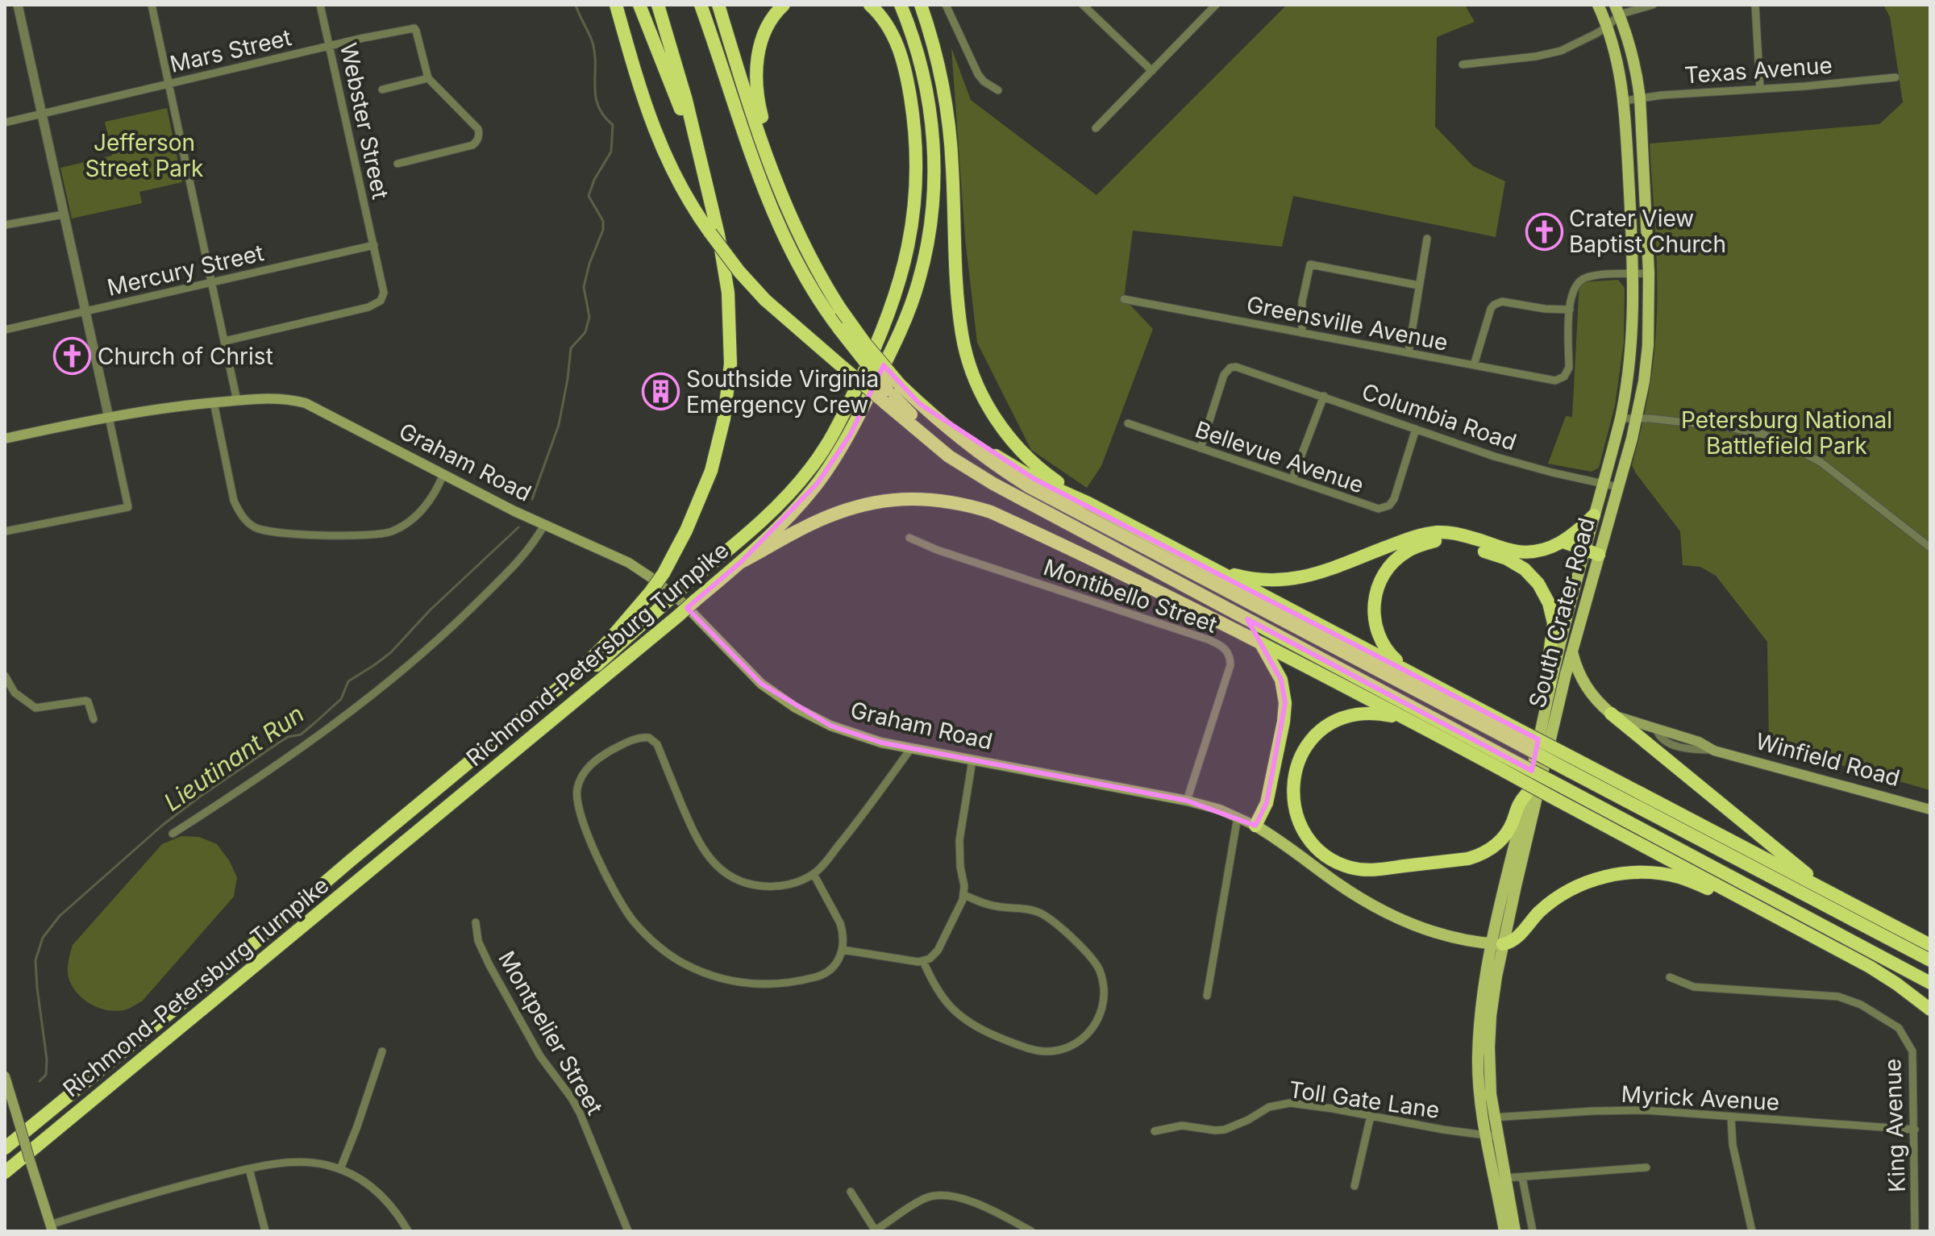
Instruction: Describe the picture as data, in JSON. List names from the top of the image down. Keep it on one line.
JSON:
{"streets":{"highway":["Richmond-Petersburg Turnpike"],"main road":["Graham Road","South Crater Road","Winfield Road"],"street":["Mars Street","Texas Avenue","Webster Street","Mercury Street","Greensville Avenue","Columbia Road","Bellevue Avenue","Montibello Street","Montpelier Street","Myrick Avenue","Toll Gate Lane","King Avenue"]},"crossings":[["Mars Street","Webster Street"],["Texas Avenue","South Crater Road"],["Webster Street","Mercury Street"],["Columbia Road","Bellevue Avenue"],["Columbia Road","South Crater Road"],["Graham Road","Montibello Street"],["Graham Road","South Crater Road"],["South Crater Road","Winfield Road"],["South Crater Road","Myrick Avenue"],["South Crater Road","Toll Gate Lane"],["Myrick Avenue","King Avenue"]],"water":["Lieutinant Run"],"parks":["Jefferson Street Park","Petersburg National Battlefield Park"],"places":{"church":["Crater View Baptist Church","Church of Christ"],"building":["Southside Virginia Emergency Crew"]}}
